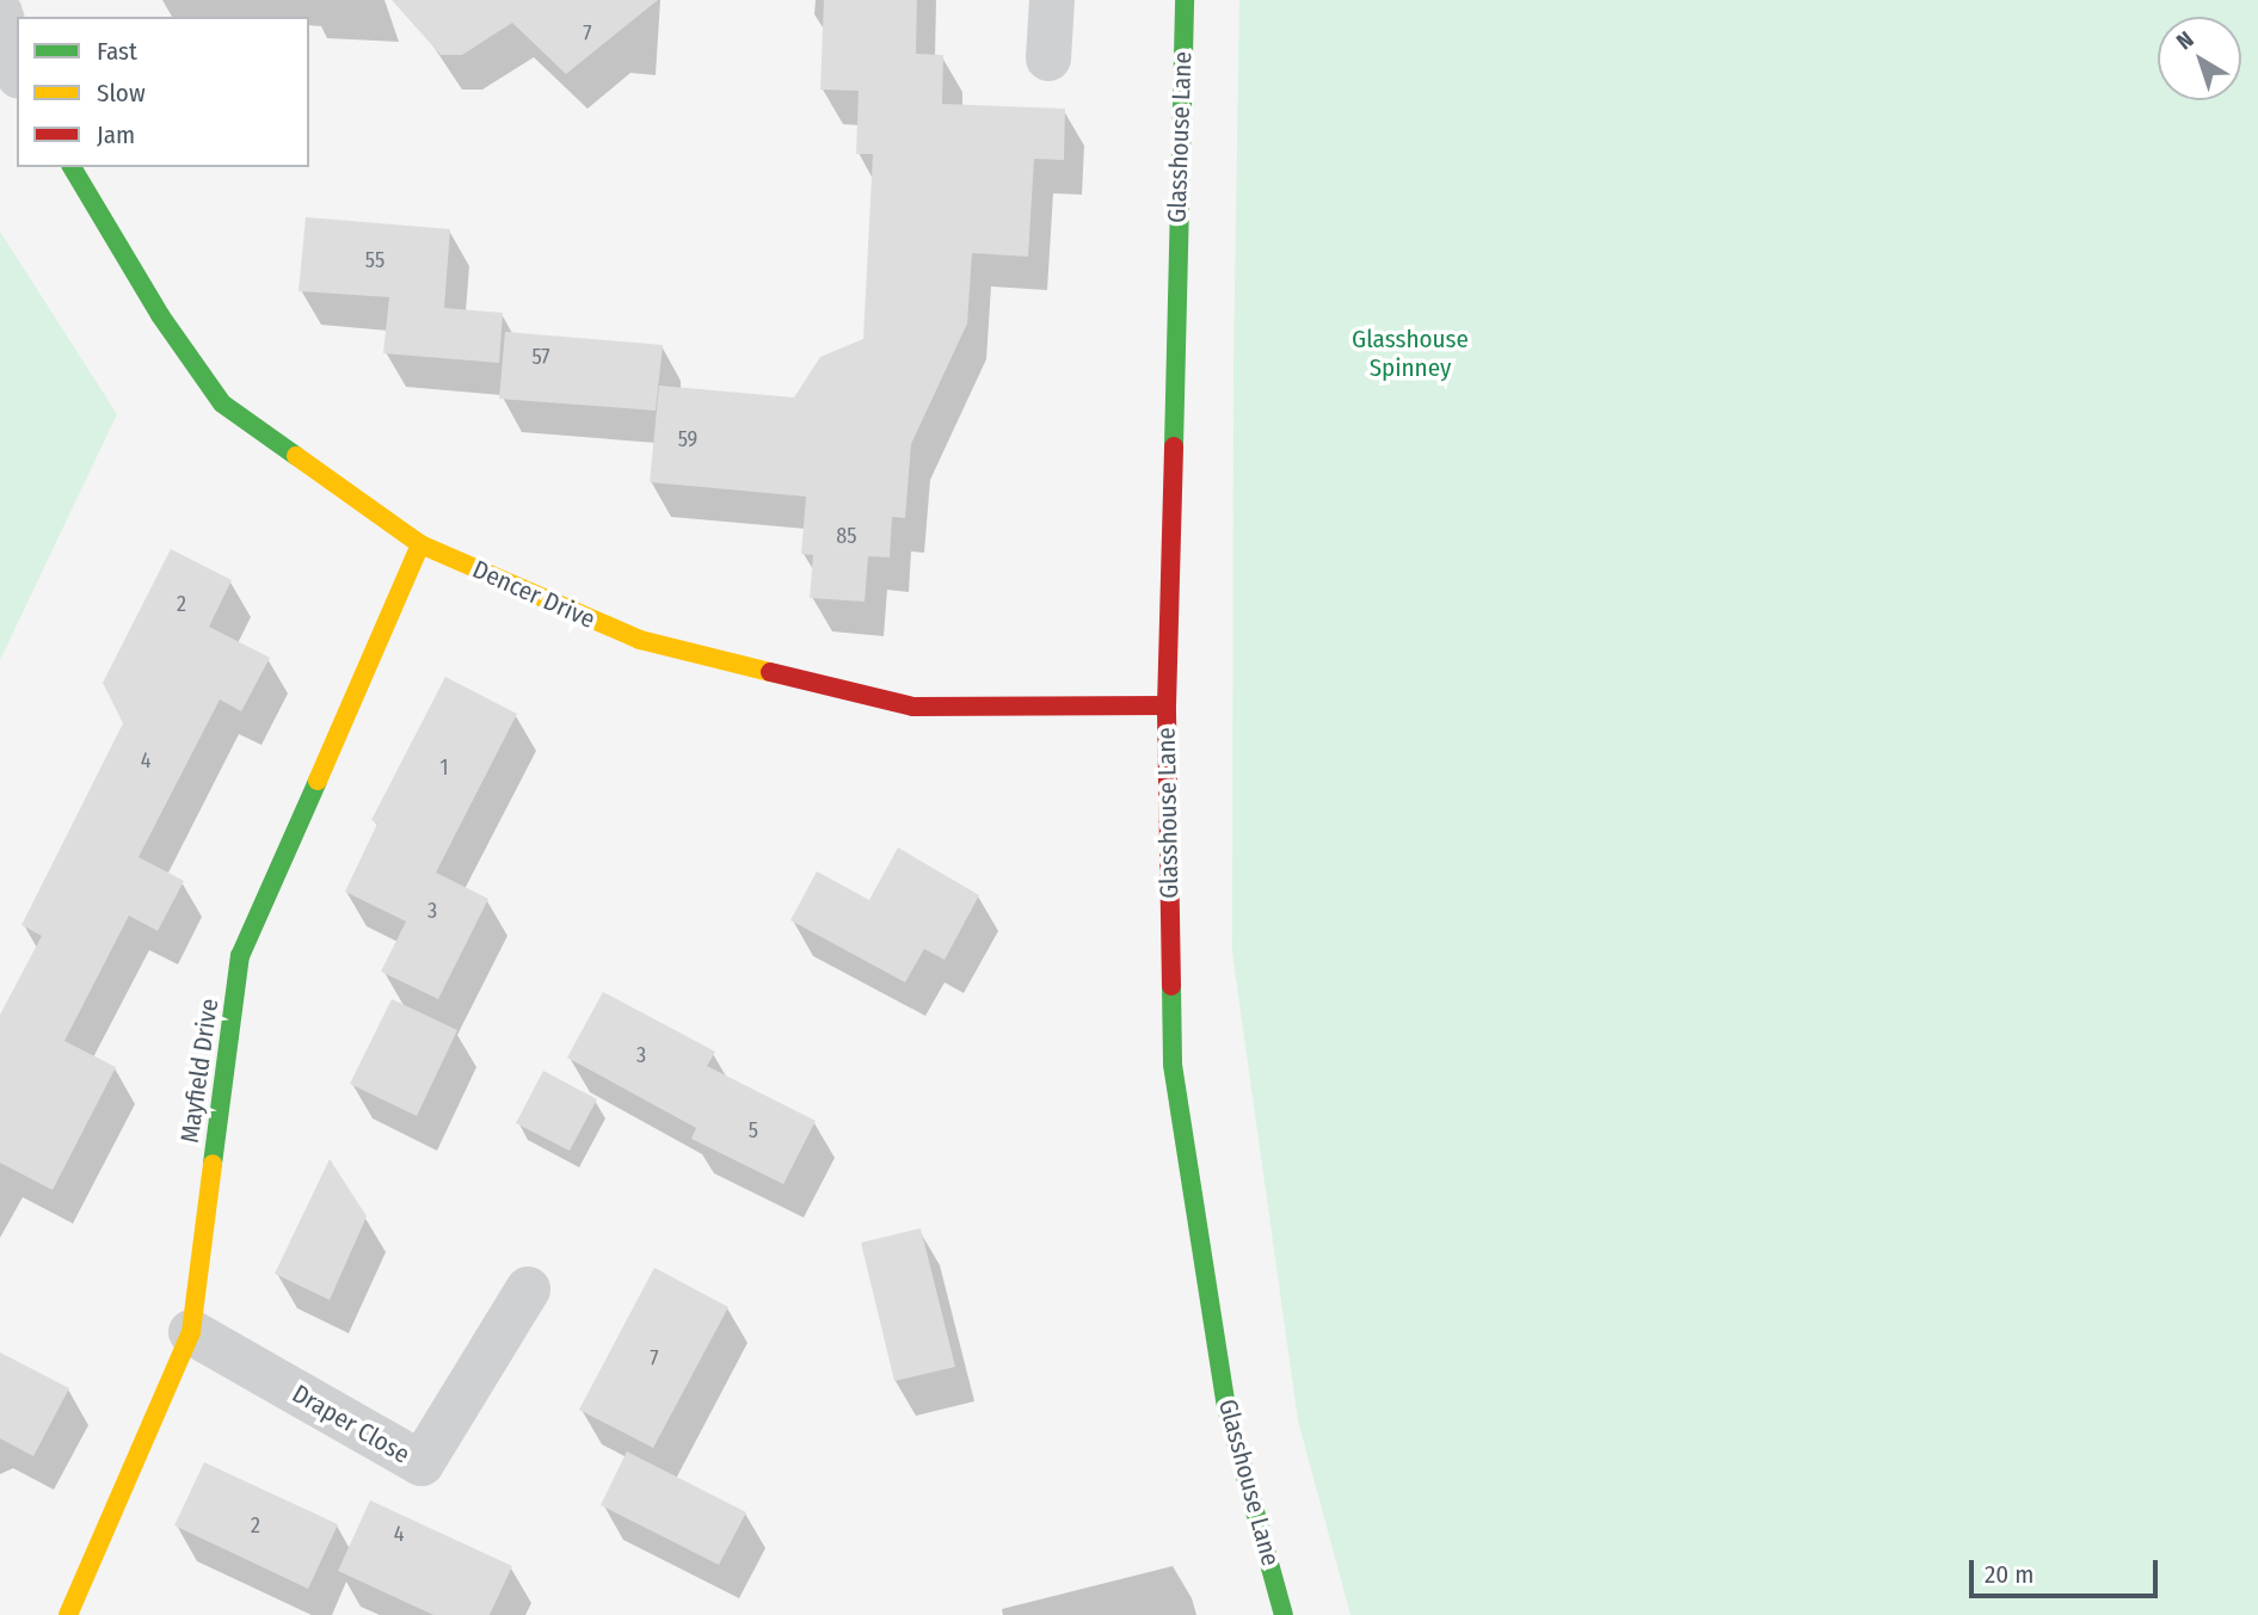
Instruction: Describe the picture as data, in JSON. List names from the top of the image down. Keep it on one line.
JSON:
{"streets":{"street":["Glasshouse Lane","Dencer Drive","Mayfield Drive","Draper Close"]},"crossings":[["Glasshouse Lane","Dencer Drive"],["Dencer Drive","Mayfield Drive"],["Mayfield Drive","Draper Close"]],"parks":["Glasshouse Spinney"],"house_numbers":["7","55","57","59","85","2","4","1","3","3","5","7","2","4"],"legend":["Fast","Slow","Jam"],"scale_bar":"20 m","north":"top left"}
